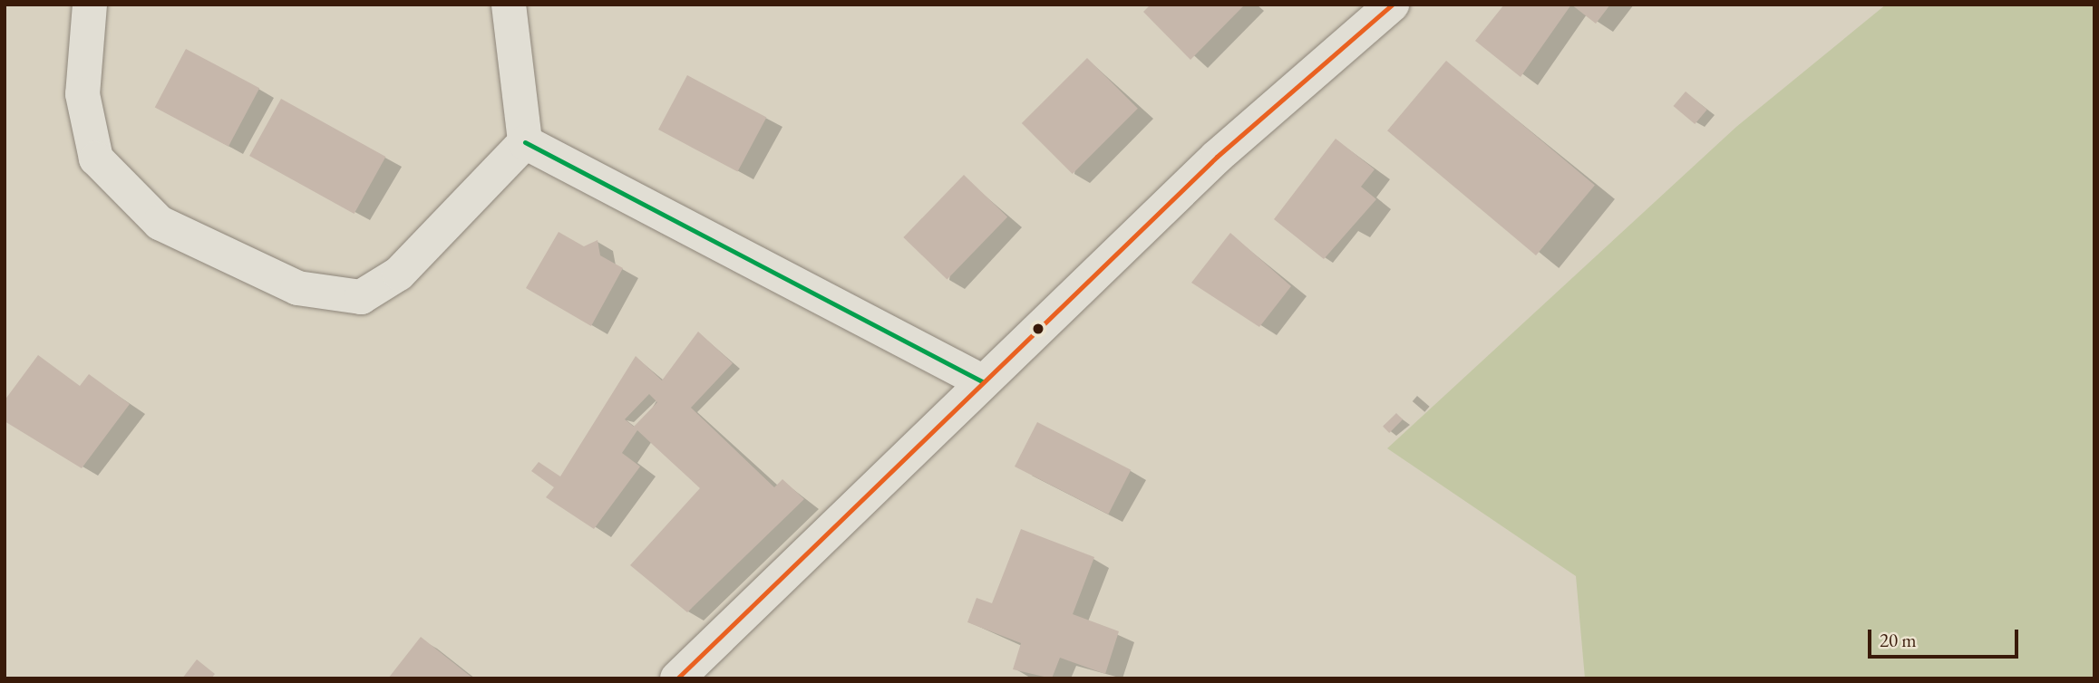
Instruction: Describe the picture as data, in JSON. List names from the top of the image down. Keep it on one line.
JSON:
{"scale_bar":"20 m"}
